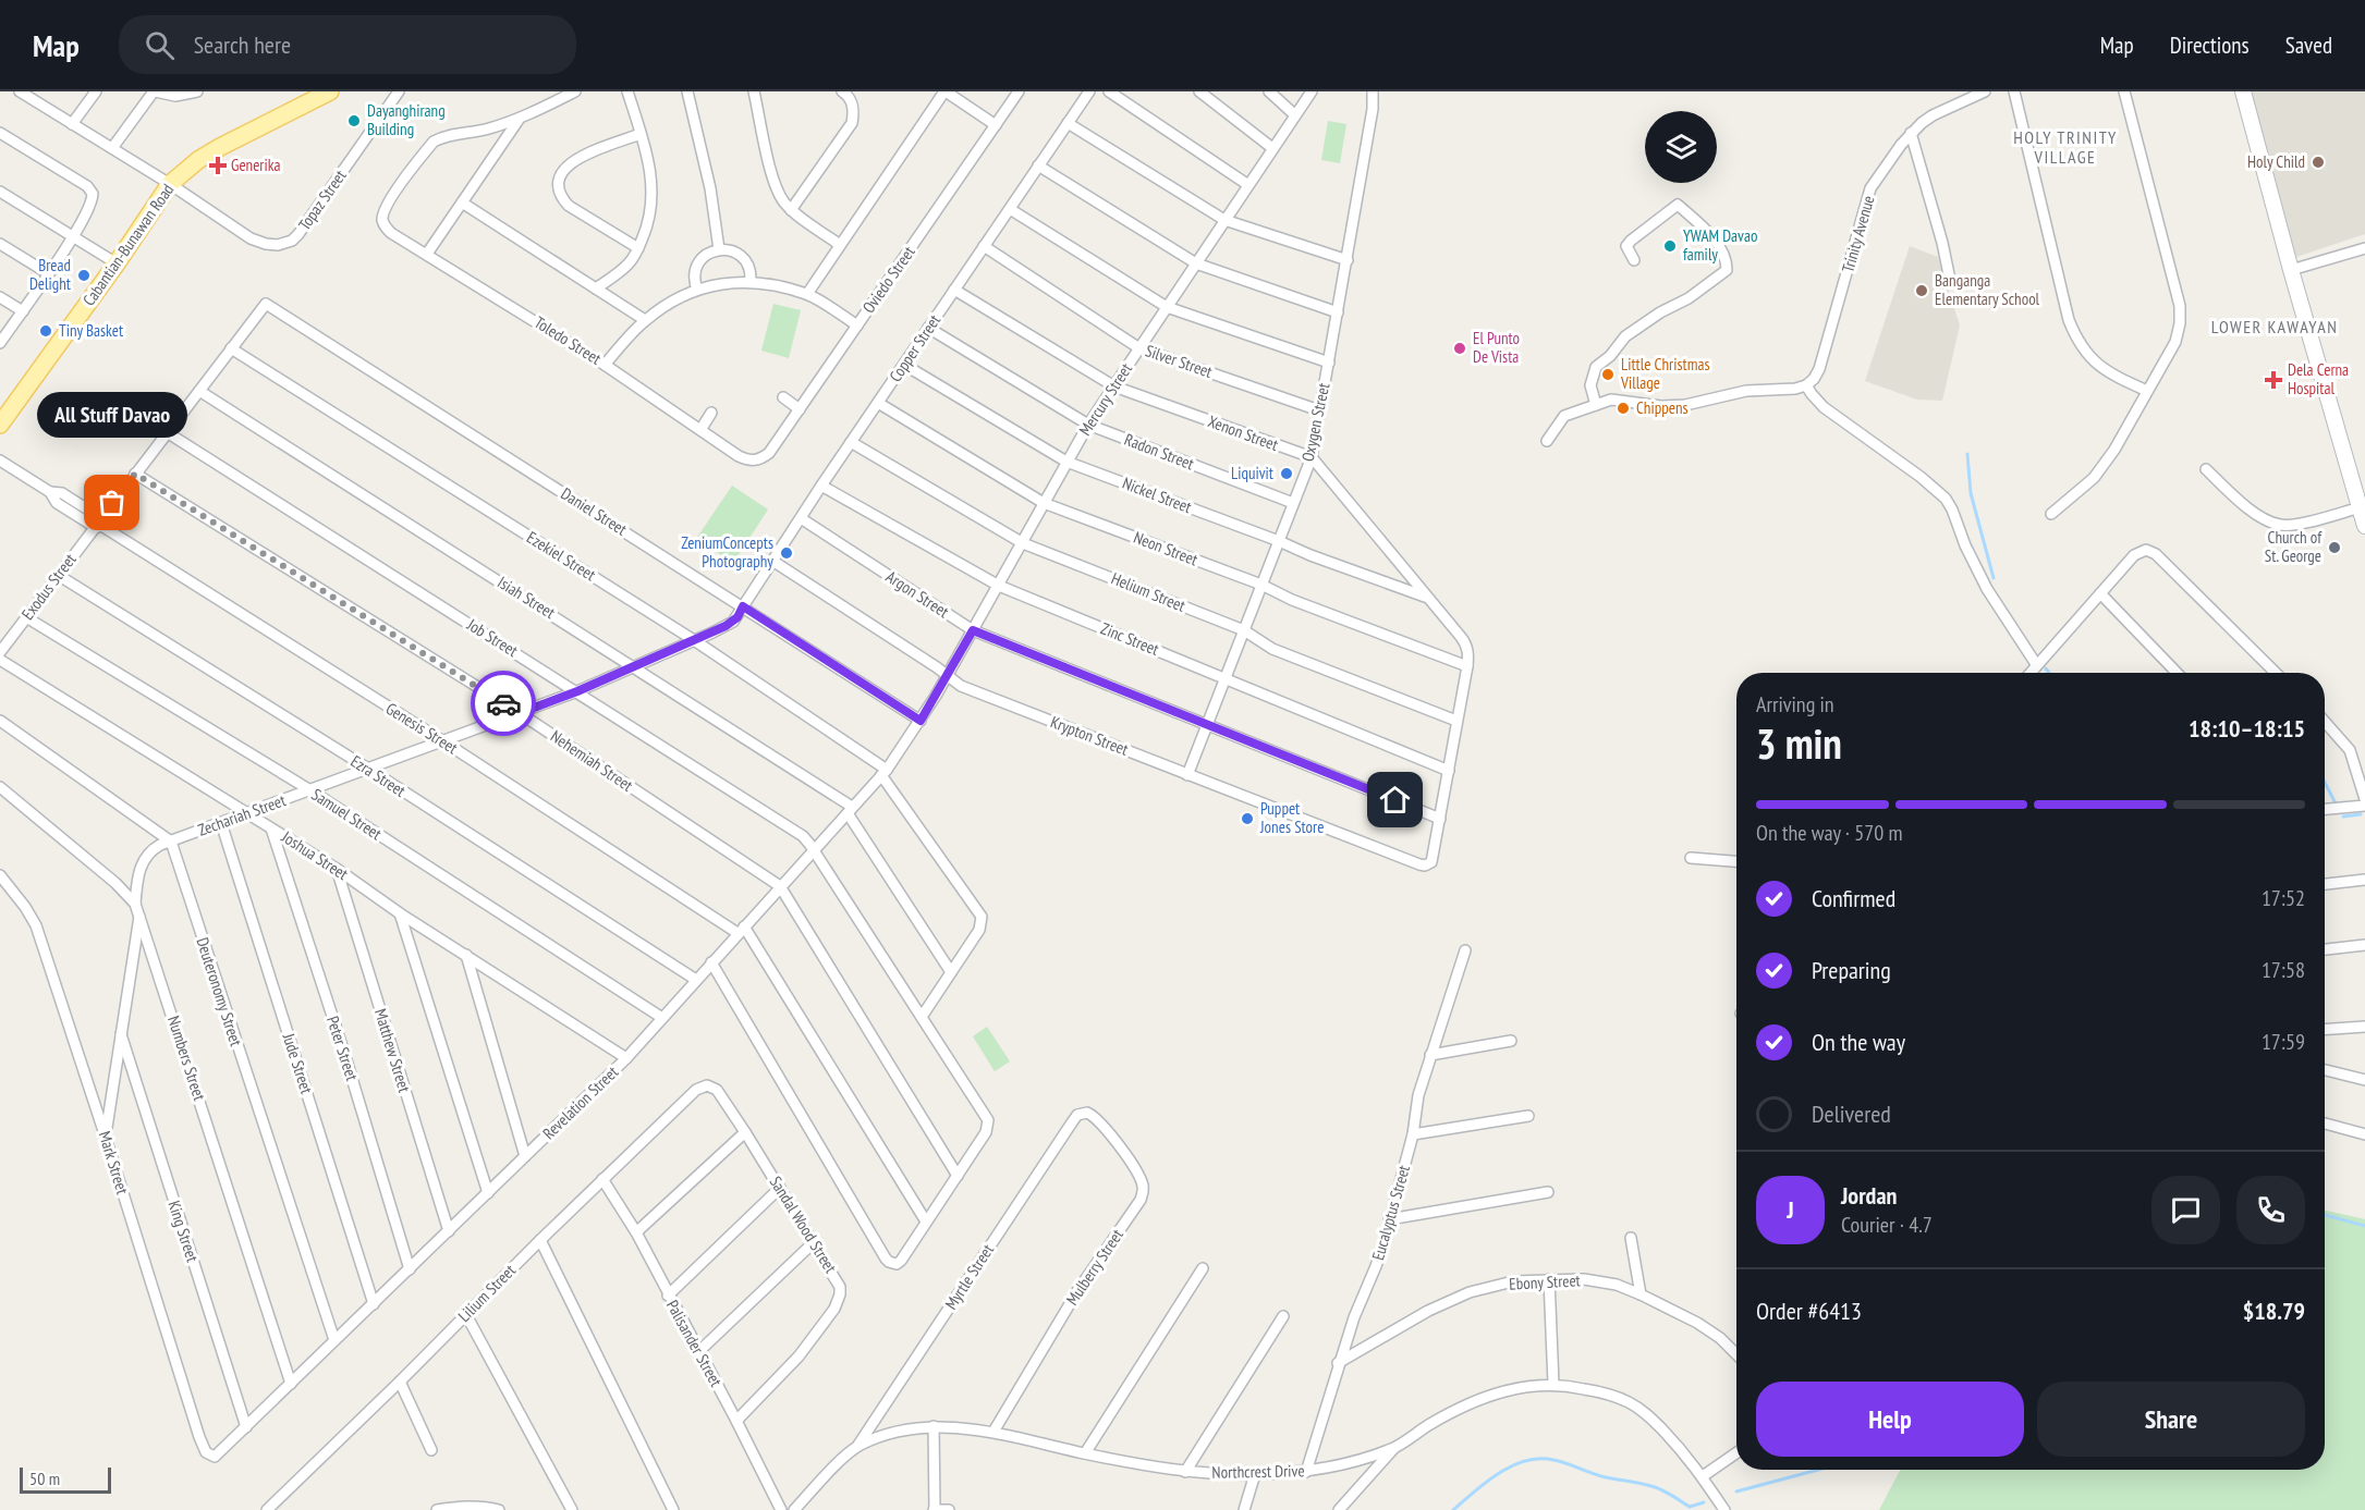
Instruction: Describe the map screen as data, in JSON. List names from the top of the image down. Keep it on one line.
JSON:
{"streets":{"main road":["Cabantian-Bunawan Road"],"street":["Topaz Street","Trinity Avenue","Oviedo Street","Toledo Street","Copper Street","Silver Street","Mercury Street","Oxygen Street","Xenon Street","Radon Street","Nickel Street","Daniel Street","Neon Street","Ezekiel Street","Exodus Street","Helium Street","Argon Street","Isiah Street","Job Street","Zinc Street","Genesis Street","Krypton Street","Nehemiah Street","Ezra Street","Samuel Street","Zechariah Street","Joshua Street","Deuteronomy Street","Peter Street","Matthew Street","Numbers Street","Jude Street","Revelation Street","Mark Street","Eucalyptus Street","Sandal Wood Street","King Street","Mulberry Street","Myrtle Street","Ebony Street","Lilium Street","Palisander Street","Northcrest Drive"]},"crossings":[["Topaz Street","Cabantian-Bunawan Road"],["Oviedo Street","Toledo Street"],["Copper Street","Silver Street"],["Copper Street","Xenon Street"],["Copper Street","Radon Street"],["Copper Street","Nickel Street"],["Copper Street","Daniel Street"],["Copper Street","Neon Street"],["Copper Street","Helium Street"],["Copper Street","Argon Street"],["Copper Street","Zinc Street"],["Copper Street","Krypton Street"],["Copper Street","Zechariah Street"],["Silver Street","Mercury Street"],["Silver Street","Oxygen Street"],["Mercury Street","Xenon Street"],["Mercury Street","Radon Street"],["Mercury Street","Nickel Street"],["Mercury Street","Daniel Street"],["Mercury Street","Neon Street"],["Mercury Street","Helium Street"],["Mercury Street","Argon Street"],["Mercury Street","Zinc Street"],["Mercury Street","Krypton Street"],["Mercury Street","Revelation Street"],["Oxygen Street","Xenon Street"],["Oxygen Street","Radon Street"],["Oxygen Street","Nickel Street"],["Oxygen Street","Neon Street"],["Oxygen Street","Helium Street"],["Oxygen Street","Argon Street"],["Oxygen Street","Zinc Street"],["Oxygen Street","Krypton Street"],["Daniel Street","Exodus Street"],["Daniel Street","Zechariah Street"],["Daniel Street","Revelation Street"],["Ezekiel Street","Exodus Street"],["Ezekiel Street","Zechariah Street"],["Ezekiel Street","Revelation Street"],["Exodus Street","Isiah Street"],["Exodus Street","Job Street"],["Exodus Street","Genesis Street"],["Exodus Street","Nehemiah Street"],["Exodus Street","Ezra Street"],["Exodus Street","Samuel Street"],["Argon Street","Krypton Street"],["Isiah Street","Zechariah Street"],["Isiah Street","Revelation Street"],["Job Street","Zechariah Street"],["Job Street","Revelation Street"],["Genesis Street","Zechariah Street"],["Genesis Street","Revelation Street"],["Nehemiah Street","Zechariah Street"],["Nehemiah Street","Revelation Street"],["Ezra Street","Zechariah Street"],["Ezra Street","Revelation Street"],["Samuel Street","Zechariah Street"],["Samuel Street","Revelation Street"],["Zechariah Street","Joshua Street"],["Zechariah Street","Deuteronomy Street"],["Zechariah Street","Numbers Street"],["Zechariah Street","Jude Street"],["Zechariah Street","Mark Street"],["Zechariah Street","King Street"],["Joshua Street","Peter Street"],["Joshua Street","Matthew Street"],["Joshua Street","Revelation Street"],["Deuteronomy Street","Revelation Street"],["Peter Street","Revelation Street"],["Matthew Street","Revelation Street"],["Numbers Street","Revelation Street"],["Jude Street","Revelation Street"],["Revelation Street","Mark Street"],["Revelation Street","King Street"],["Eucalyptus Street","Ebony Street"],["Eucalyptus Street","Northcrest Drive"],["Sandal Wood Street","Lilium Street"],["Sandal Wood Street","Palisander Street"],["Mulberry Street","Myrtle Street"],["Mulberry Street","Northcrest Drive"],["Myrtle Street","Northcrest Drive"],["Lilium Street","Palisander Street"]],"districts":["HOLY TRINITY VILLAGE","LOWER KAWAYAN"],"places":{"other":["Dayanghirang Building","Holy Child","YWAM Davao family","Bread Delight","Banganga Elementary School","Tiny Basket","El Punto De Vista","Little Christmas Village","Chippens","Liquivit","All Stuff Davao","Church of St. George","ZeniumConcepts Photography","Puppet Jones Store"],"health":["Generika","Dela Cerna Hospital"]},"scale_bar":"50 m","page":{"header":"Map","search":"Search here","nav":["Map","Directions","Saved"],"bubble":"All Stuff Davao","heading":["3 min","Arriving in","18:10–18:15"],"panel":["Jordan","Courier · 4.7","Order #6413","$18.79"],"bar":"On the way · 570 m","list":[["Confirmed","17:52"],["Preparing","17:58"],["On the way","17:59"],"Delivered"],"round":"J","buttons":["Help","Share"],"scale":"50 m"}}
